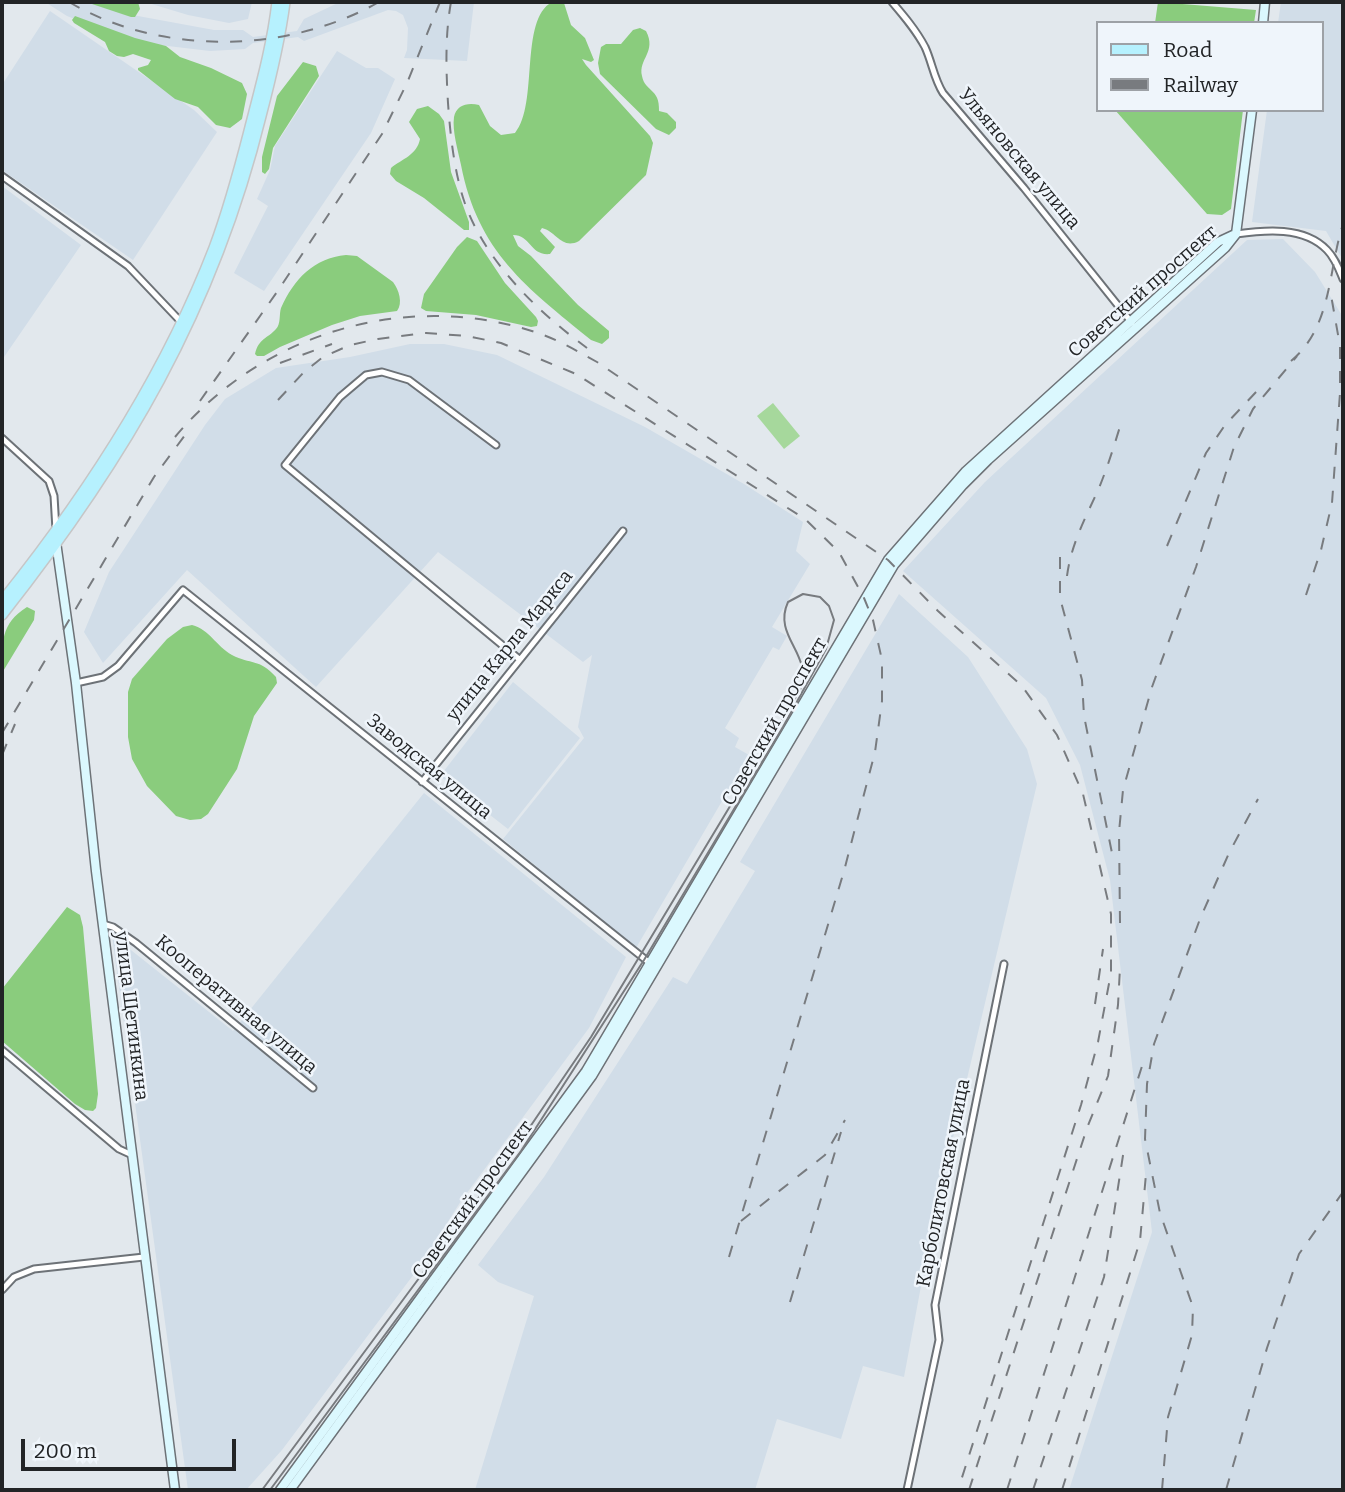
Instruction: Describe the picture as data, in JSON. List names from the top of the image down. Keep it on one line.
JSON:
{"streets":{"main road":["Советский проспект","улица Щетинкина"],"street":["Ульяновская улица","улица Карла Маркса","Заводская улица","Кооперативная улица","Карболитовская улица"]},"crossings":[["Ульяновская улица","Советский проспект"],["Советский проспект","Заводская улица"],["улица Карла Маркса","Заводская улица"],["Заводская улица","улица Щетинкина"],["Кооперативная улица","улица Щетинкина"]],"legend":["Road","Railway"],"scale_bar":"200 m"}
